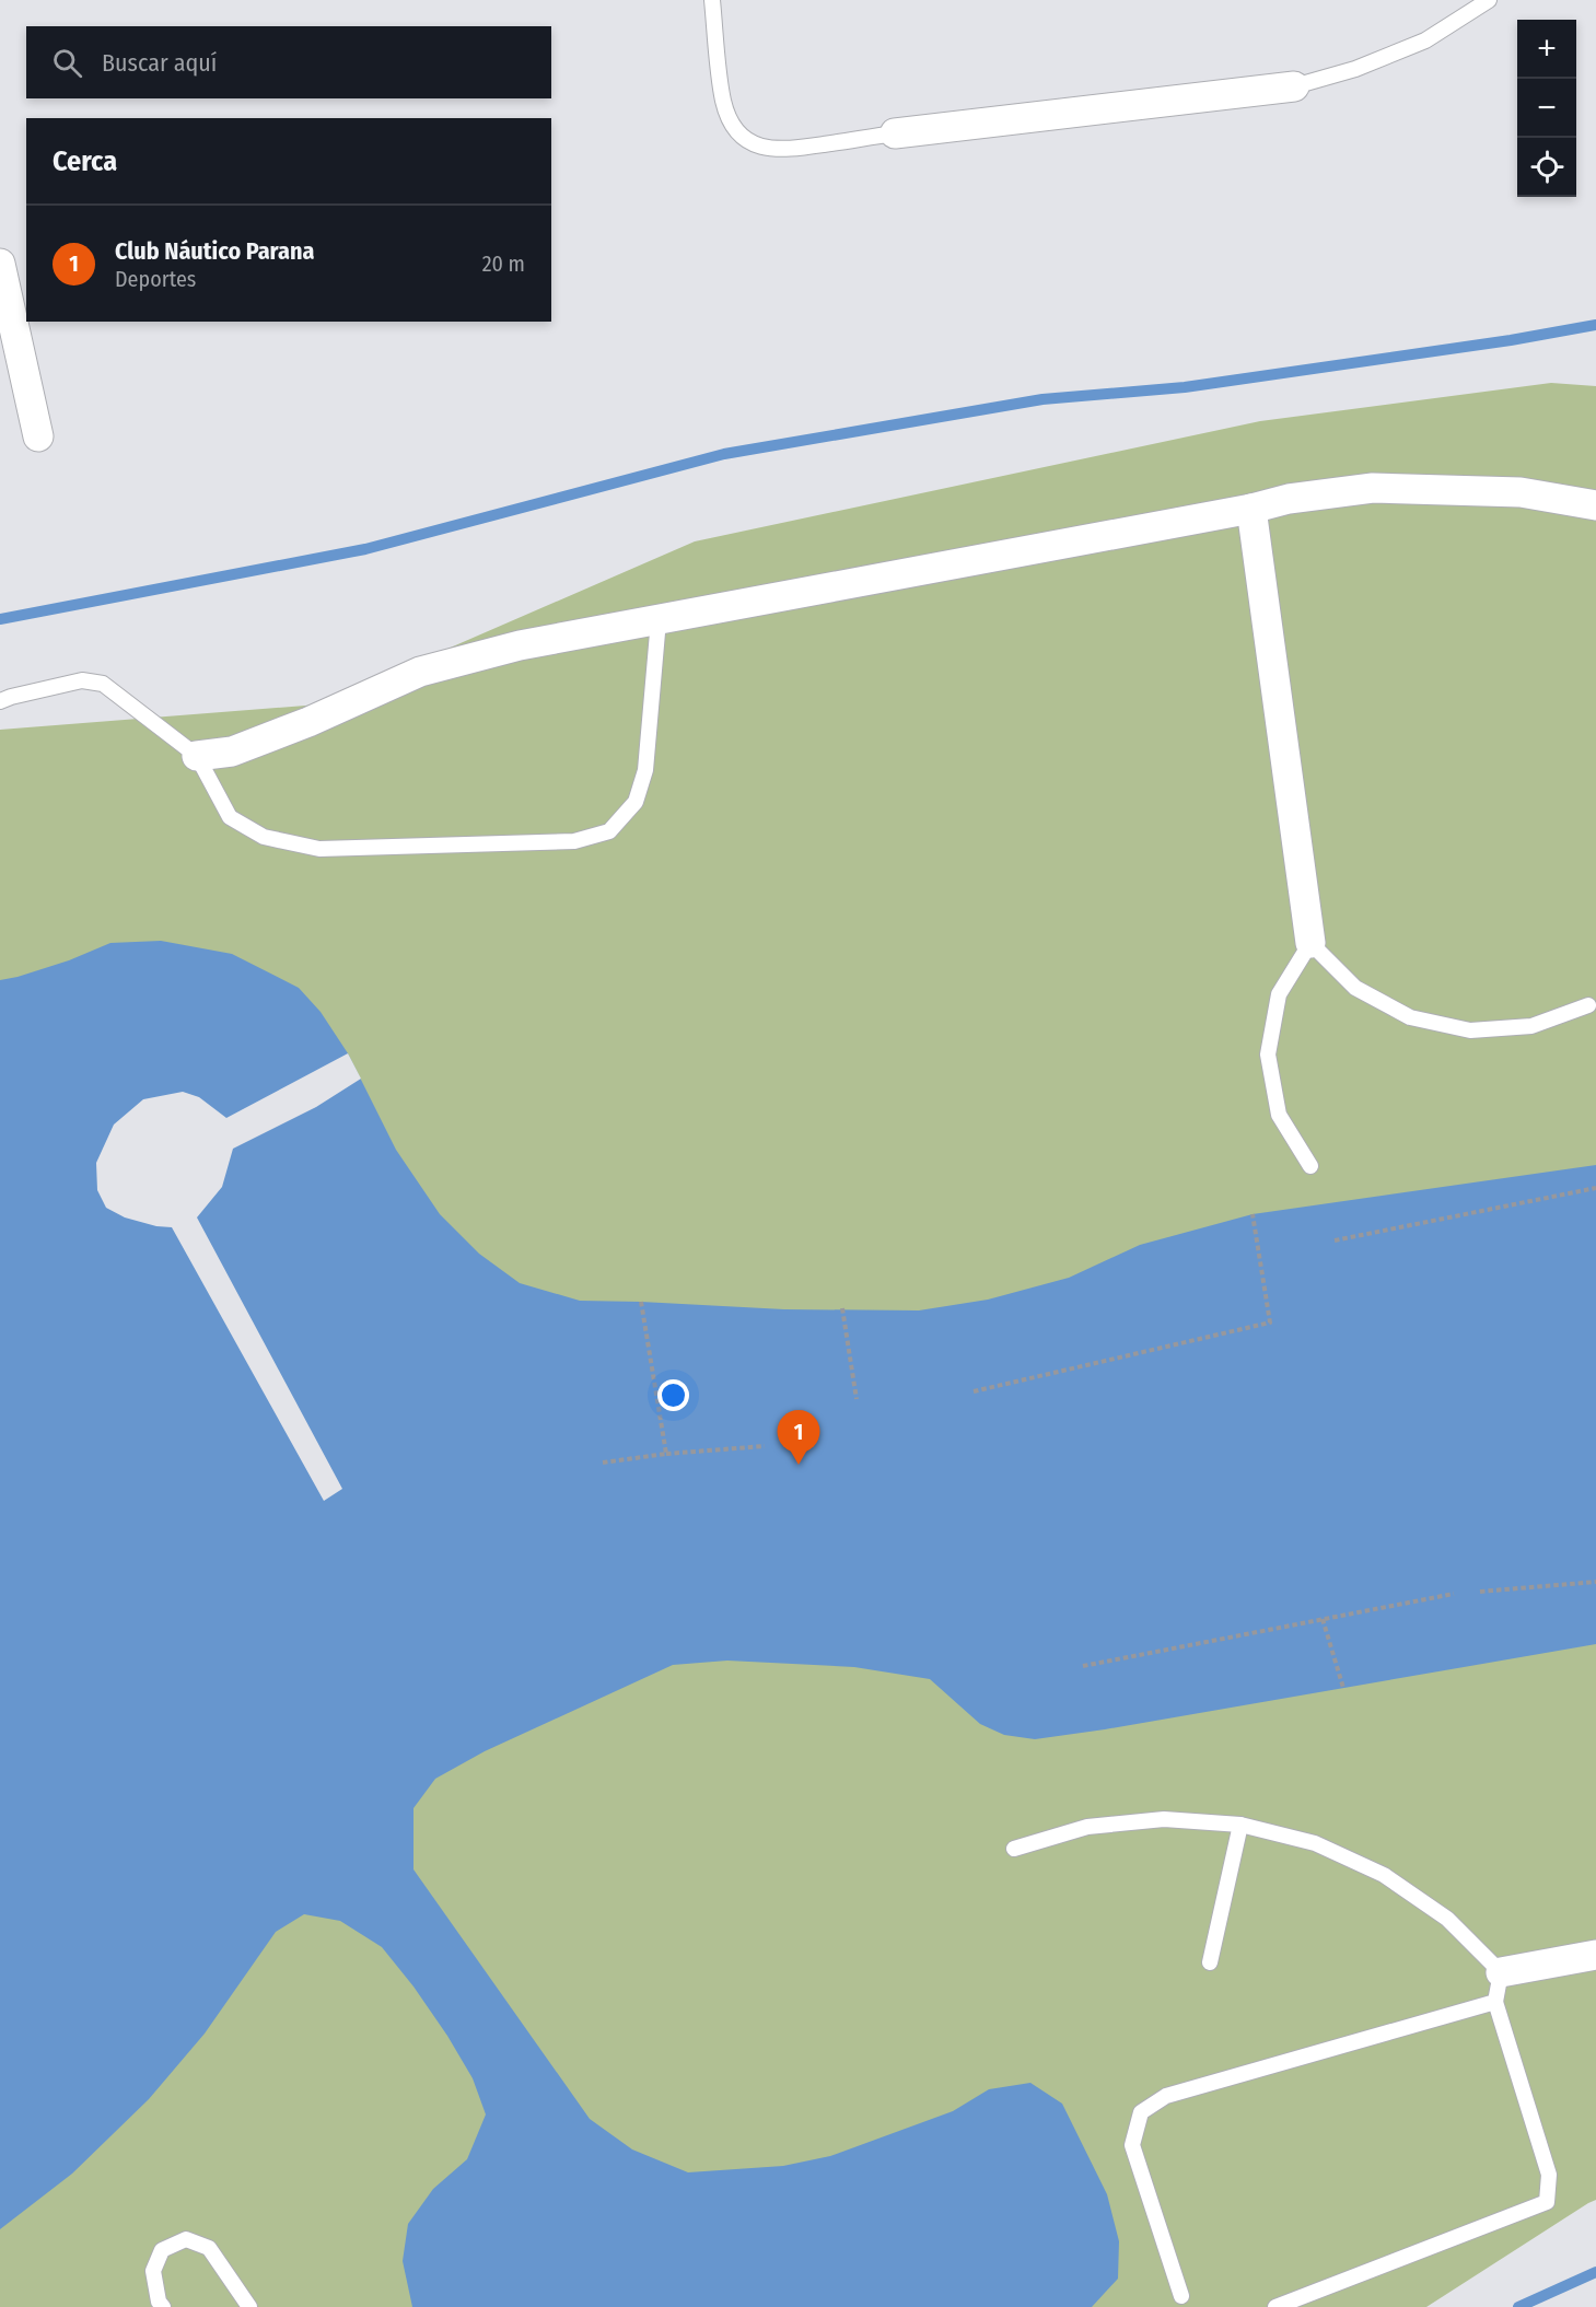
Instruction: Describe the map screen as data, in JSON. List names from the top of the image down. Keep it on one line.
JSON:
{"page":{"map_buttons":["+","−"],"search":"Buscar aquí","heading":"Cerca","list":[{"mark":"1","name":"Club Náutico Parana","note":"Deportes","value":"20 m"}],"pins":"1"}}
